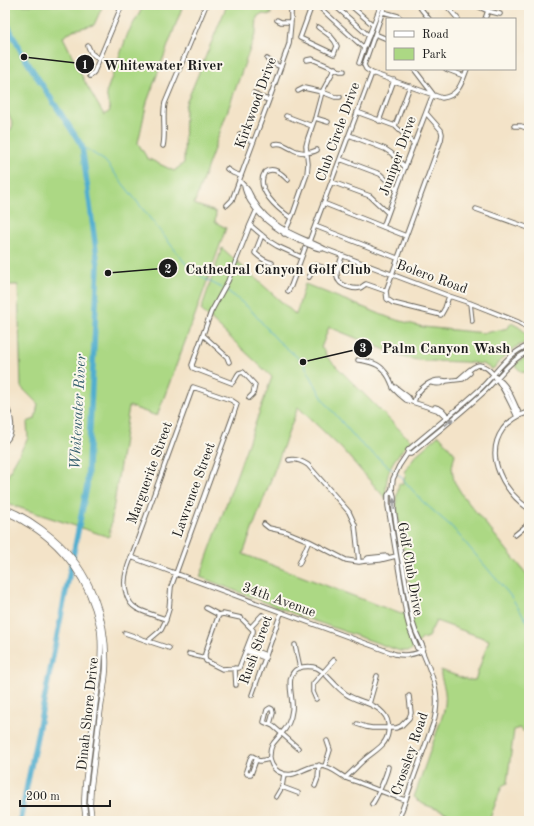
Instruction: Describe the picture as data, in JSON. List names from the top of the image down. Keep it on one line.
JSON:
{"streets":{"main road":["Dinah Shore Drive"],"street":["Kirkwood Drive","Club Circle Drive","Juniper Drive","Bolero Road","Marguerite Street","Lawrence Street","Golf Club Drive","34th Avenue","Rush Street","Crossley Road"]},"crossings":[["Kirkwood Drive","Bolero Road"],["Club Circle Drive","Juniper Drive"],["Marguerite Street","Lawrence Street"],["Marguerite Street","34th Avenue"],["Lawrence Street","34th Avenue"],["Golf Club Drive","34th Avenue"],["Golf Club Drive","Crossley Road"],["34th Avenue","Rush Street"]],"water":["Whitewater River"],"places":["Whitewater River","Cathedral Canyon Golf Club","Palm Canyon Wash"],"legend":["Road","Park"],"scale_bar":"200 m"}
